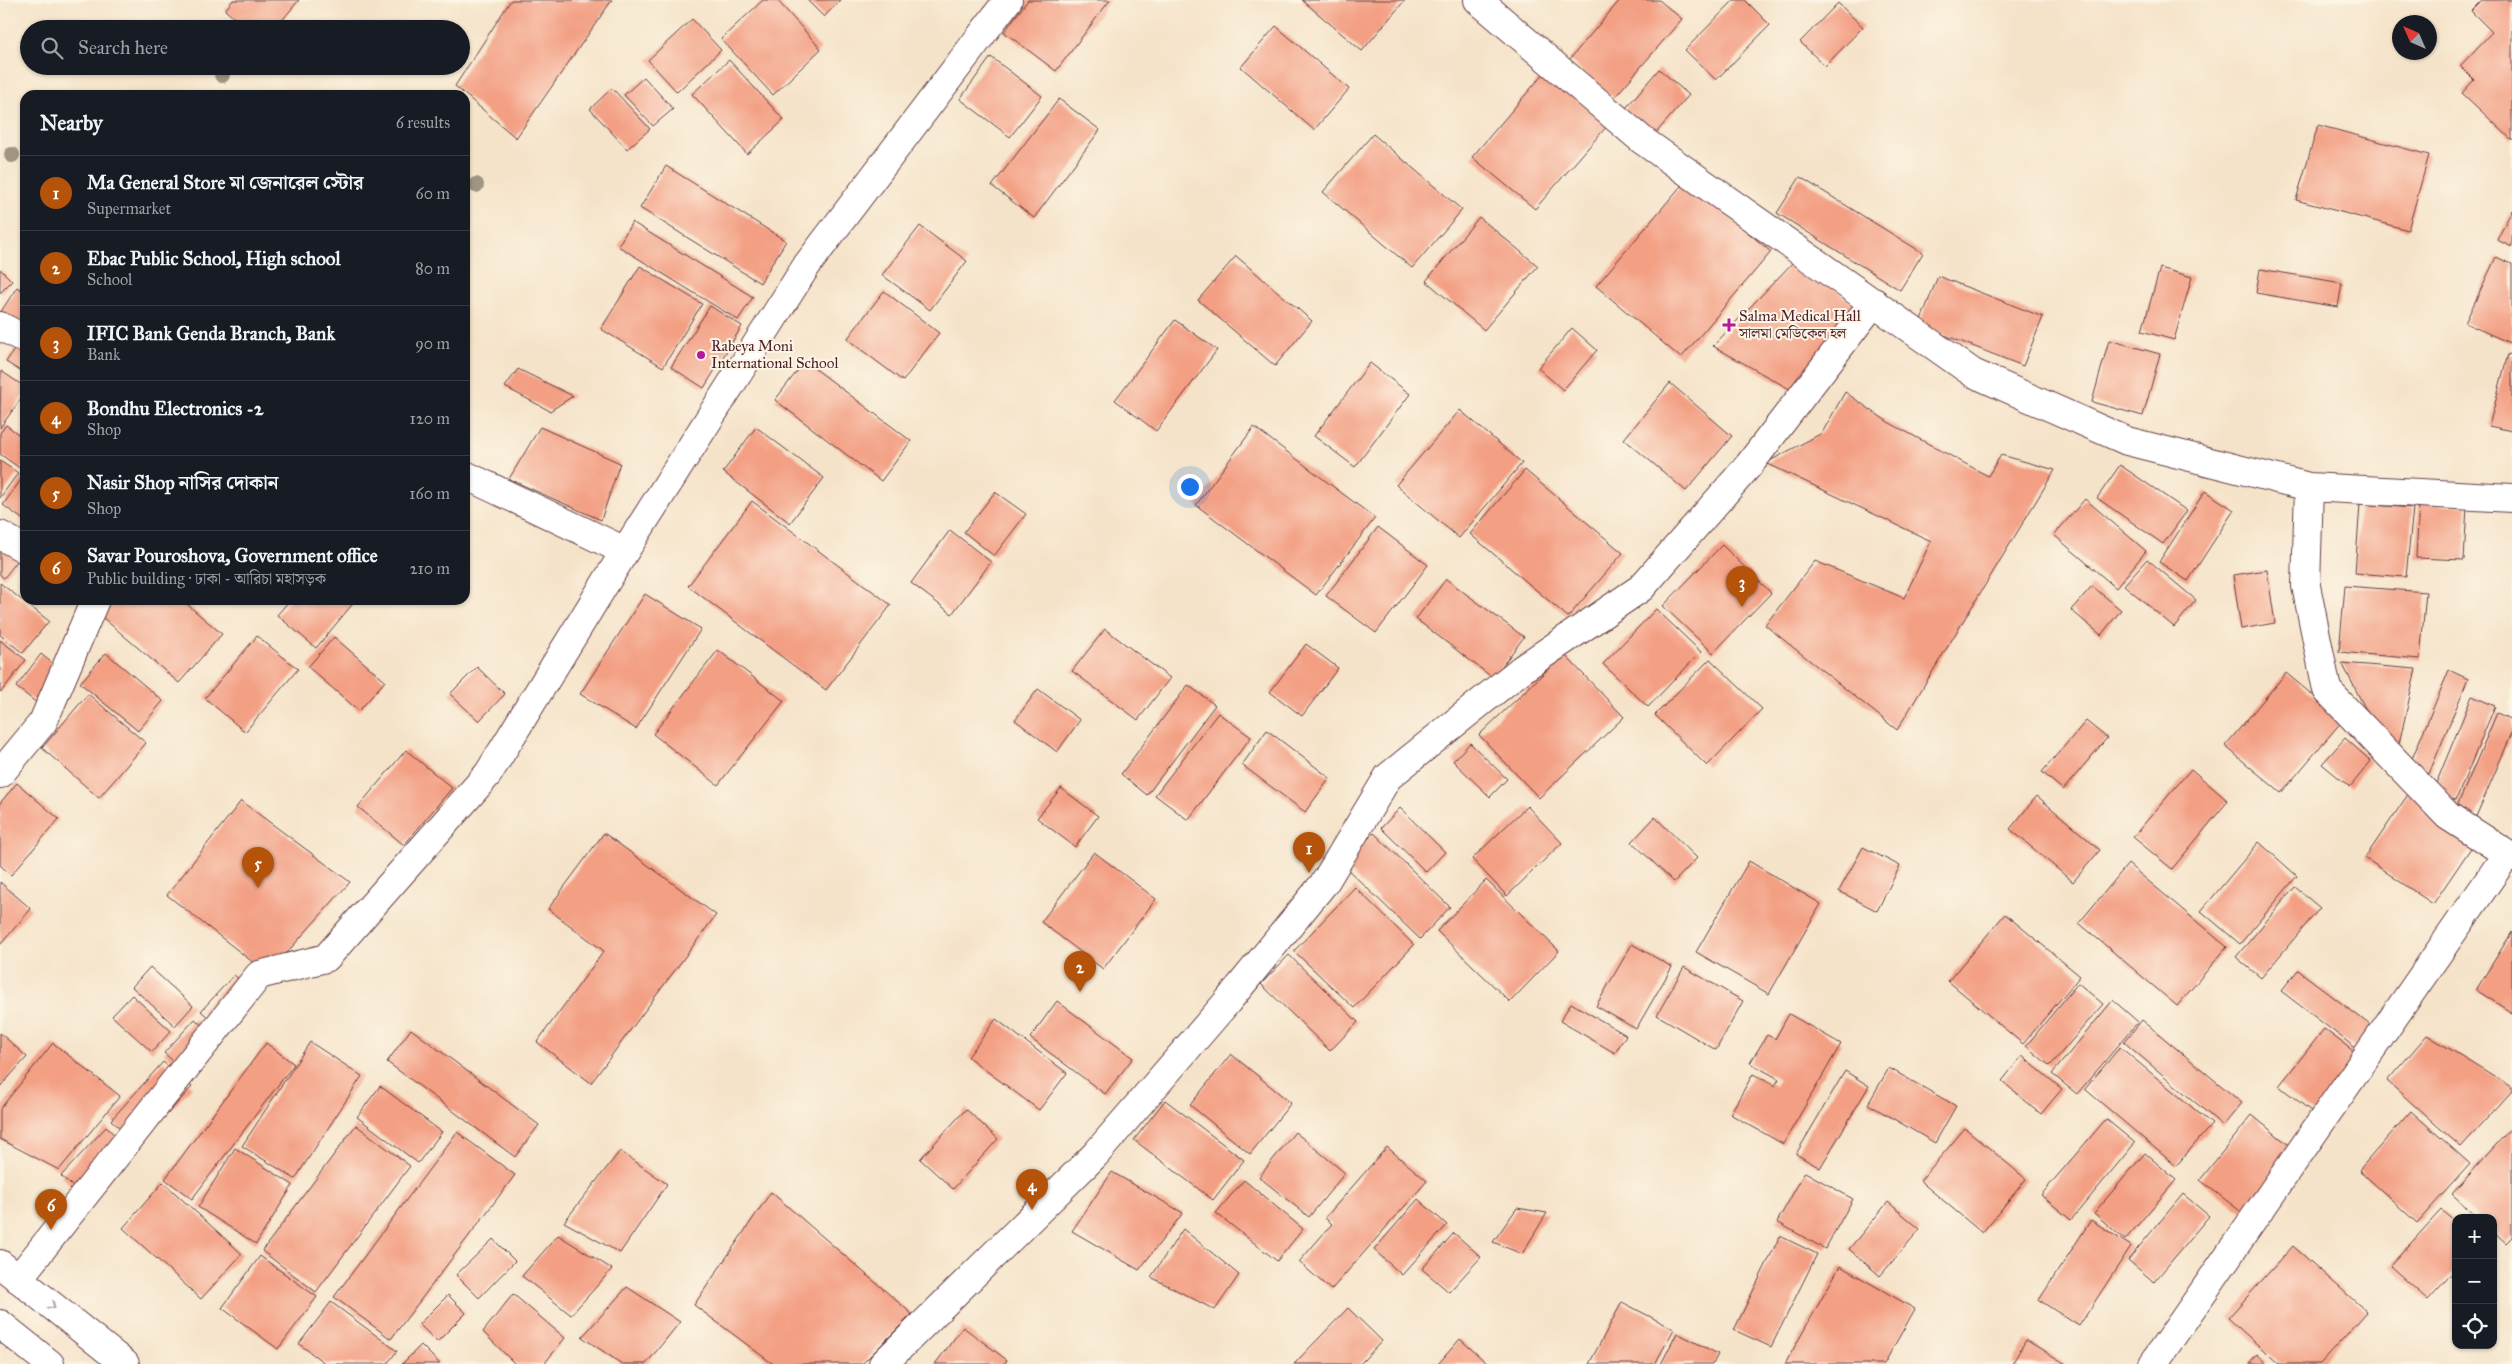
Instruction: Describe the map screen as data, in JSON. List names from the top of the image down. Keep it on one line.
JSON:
{"places":{"health":["Salma Medical Hall সালমা মেডিকেল হল"],"other":["Rabeya Moni International School"]},"north":"top left","page":{"search":"Search here","heading":["Nearby","6 results"],"list":[{"mark":"1","name":"Ma General Store মা জেনারেল স্টোর","note":"Supermarket","value":"60 m"},{"mark":"2","name":"Ebac Public School, High school","note":"School","value":"80 m"},{"mark":"3","name":"IFIC Bank Genda Branch, Bank","note":"Bank","value":"90 m"},{"mark":"4","name":"Bondhu Electronics -2","note":"Shop","value":"120 m"},{"mark":"5","name":"Nasir Shop নাসির দোকান","note":"Shop","value":"160 m"},{"mark":"6","name":"Savar Pouroshova, Government office","note":"Public building · ঢাকা - আরিচা মহাসড়ক","value":"210 m"}],"pins":["3","1","5","2","4","6"],"map_buttons":["+","−"]}}
